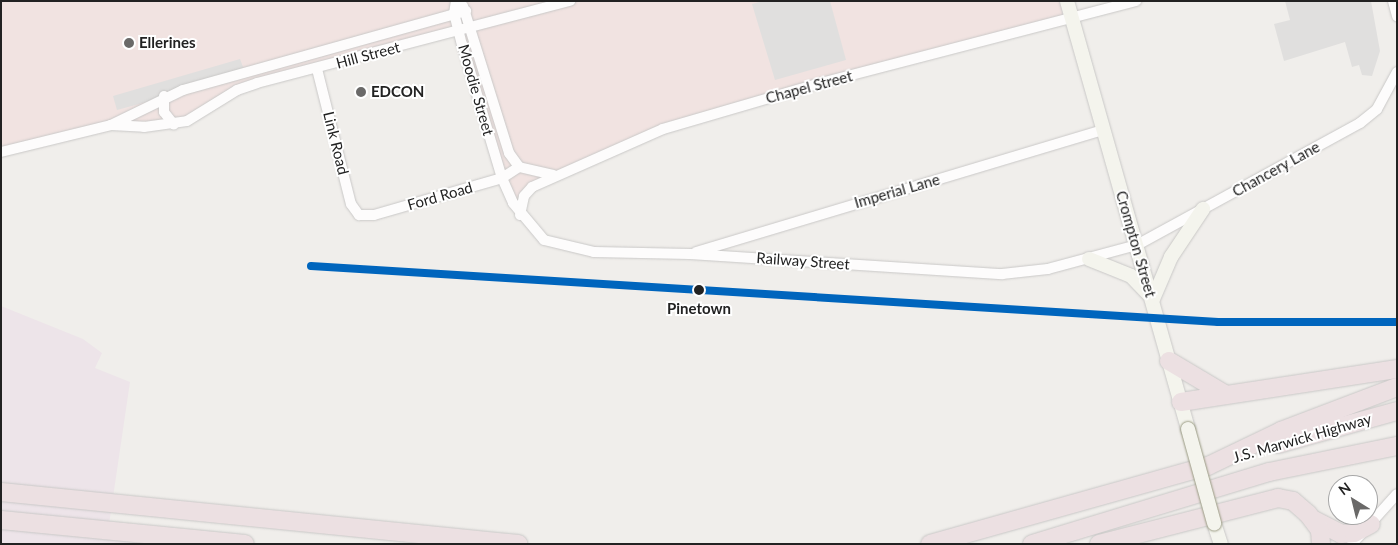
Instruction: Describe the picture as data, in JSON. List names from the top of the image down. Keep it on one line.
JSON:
{"streets":{"highway":["J.S. Marwick Highway"],"street":["Hill Street","Chapel Street","Moodie Street","Link Road","Chancery Lane","Imperial Lane","Ford Road","Crompton Street","Railway Street"]},"crossings":[["Hill Street","Moodie Street"],["Hill Street","Link Road"],["Chapel Street","Crompton Street"],["Chapel Street","Railway Street"],["Moodie Street","Ford Road"],["Moodie Street","Railway Street"],["Link Road","Ford Road"],["Chancery Lane","Crompton Street"],["Chancery Lane","Railway Street"],["Imperial Lane","Crompton Street"],["Imperial Lane","Railway Street"],["Ford Road","Railway Street"],["Crompton Street","Railway Street"]],"places":["Ellerines","EDCON","Pinetown"],"north":"top left"}
